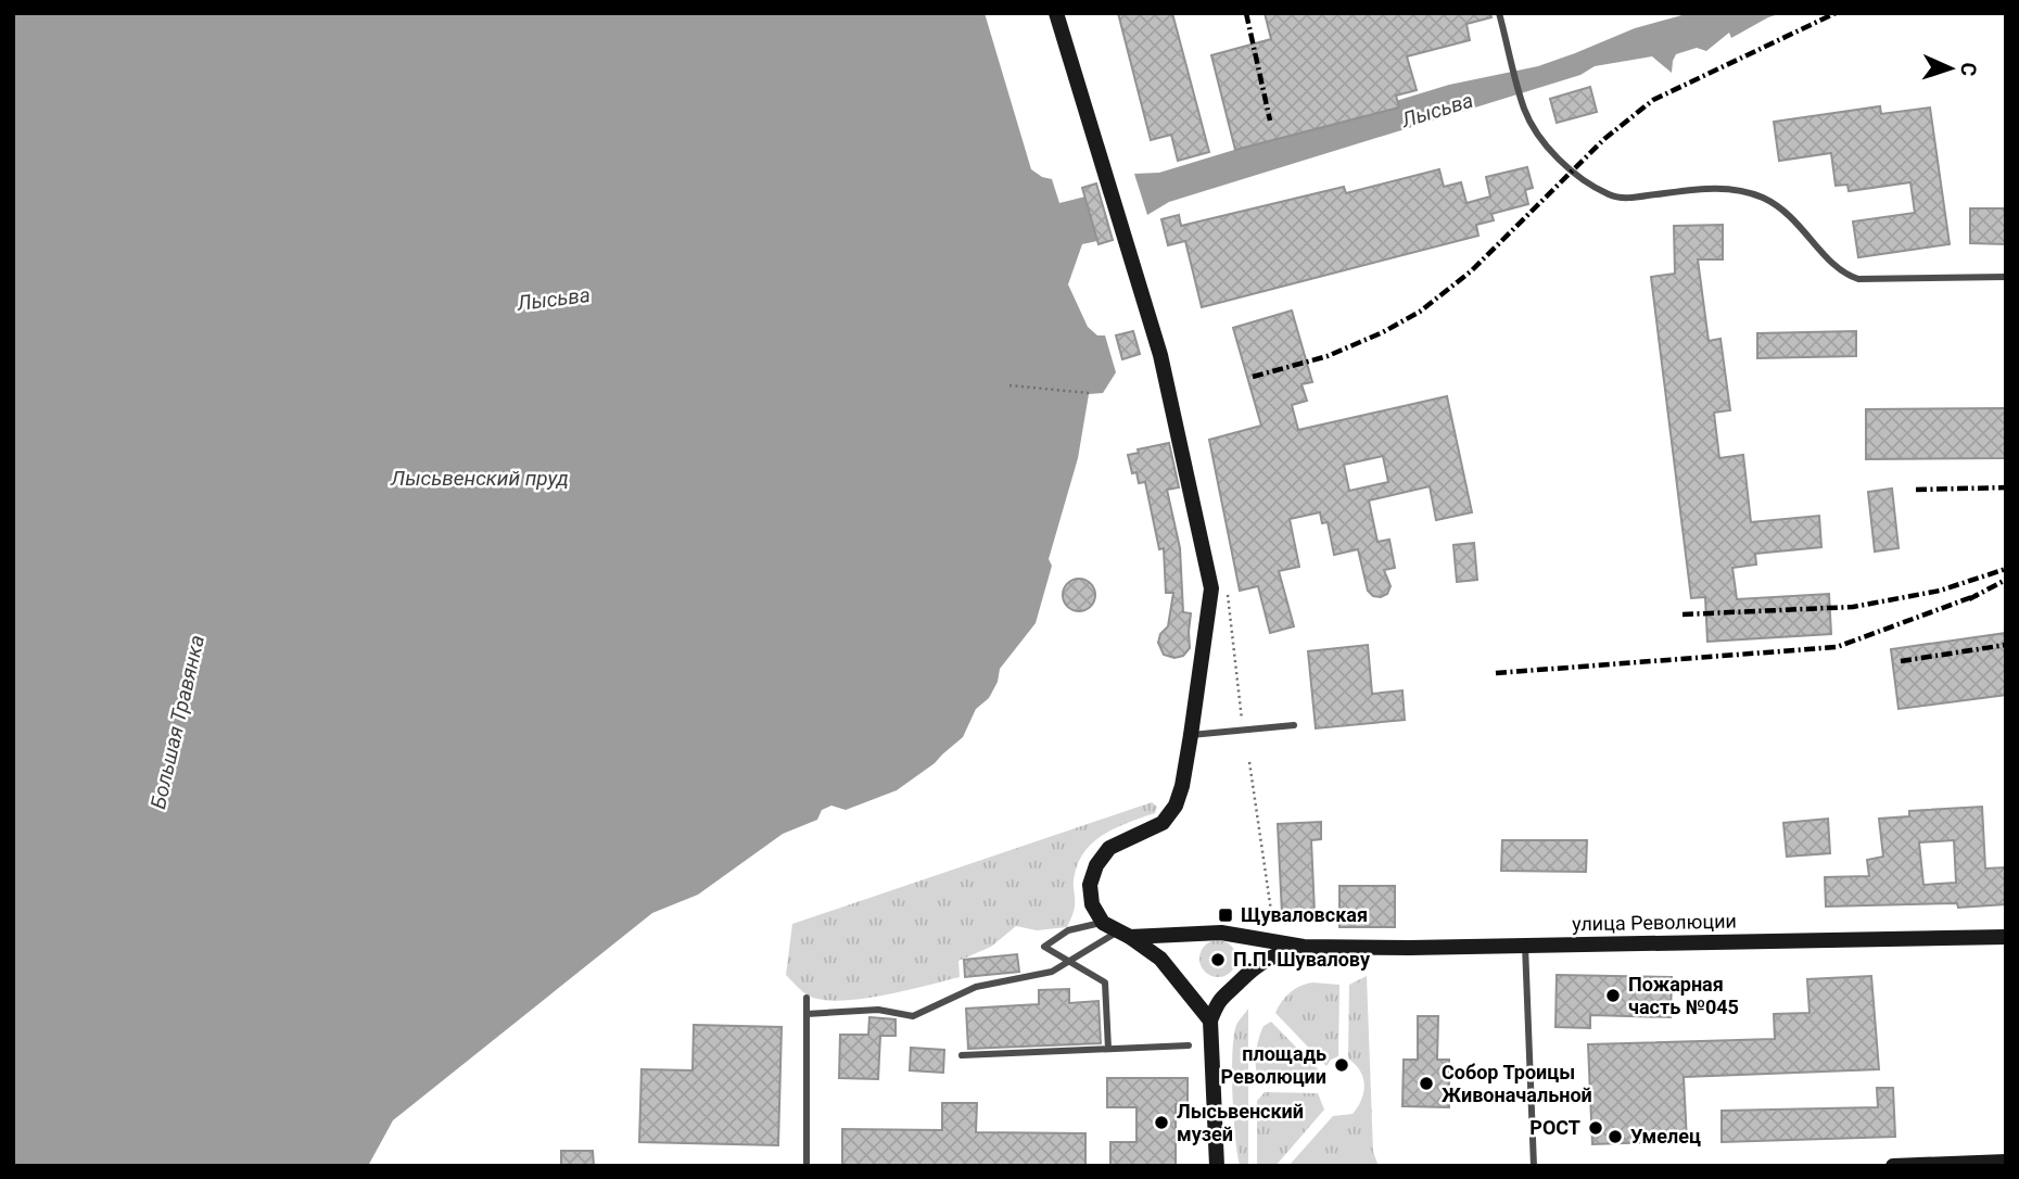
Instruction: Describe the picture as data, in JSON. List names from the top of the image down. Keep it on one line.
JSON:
{"streets":{"main road":["улица Революции"]},"water":["Лысьва","Лысьвенский пруд","Большая Травянка"],"places":{"transit":["Щуваловская"],"other":["П.П. Шувалову","Пожарная часть №045","площадь Революции","Собор Троицы Живоначальной","Лысьвенский музей","РОСТ","Умелец"]},"north":"right"}
